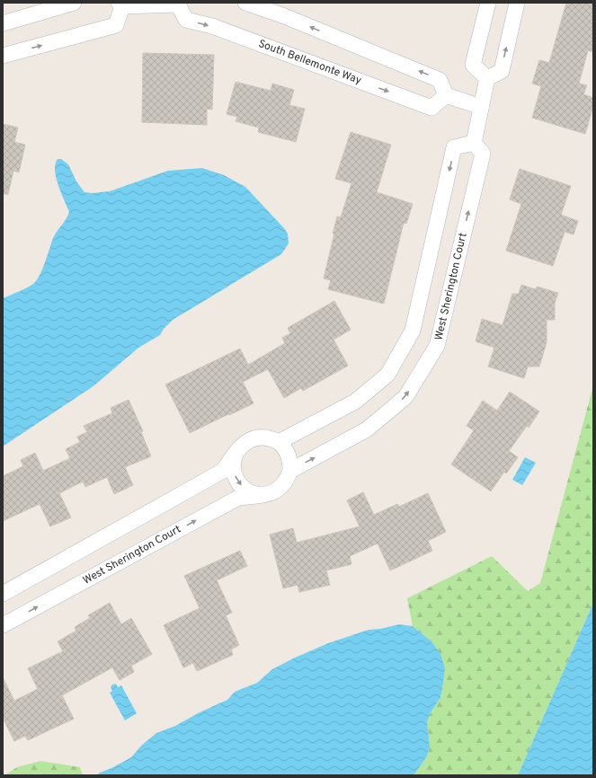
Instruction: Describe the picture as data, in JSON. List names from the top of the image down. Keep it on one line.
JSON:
{"streets":{"street":["South Bellemonte Way","West Sherington Court"]}}
